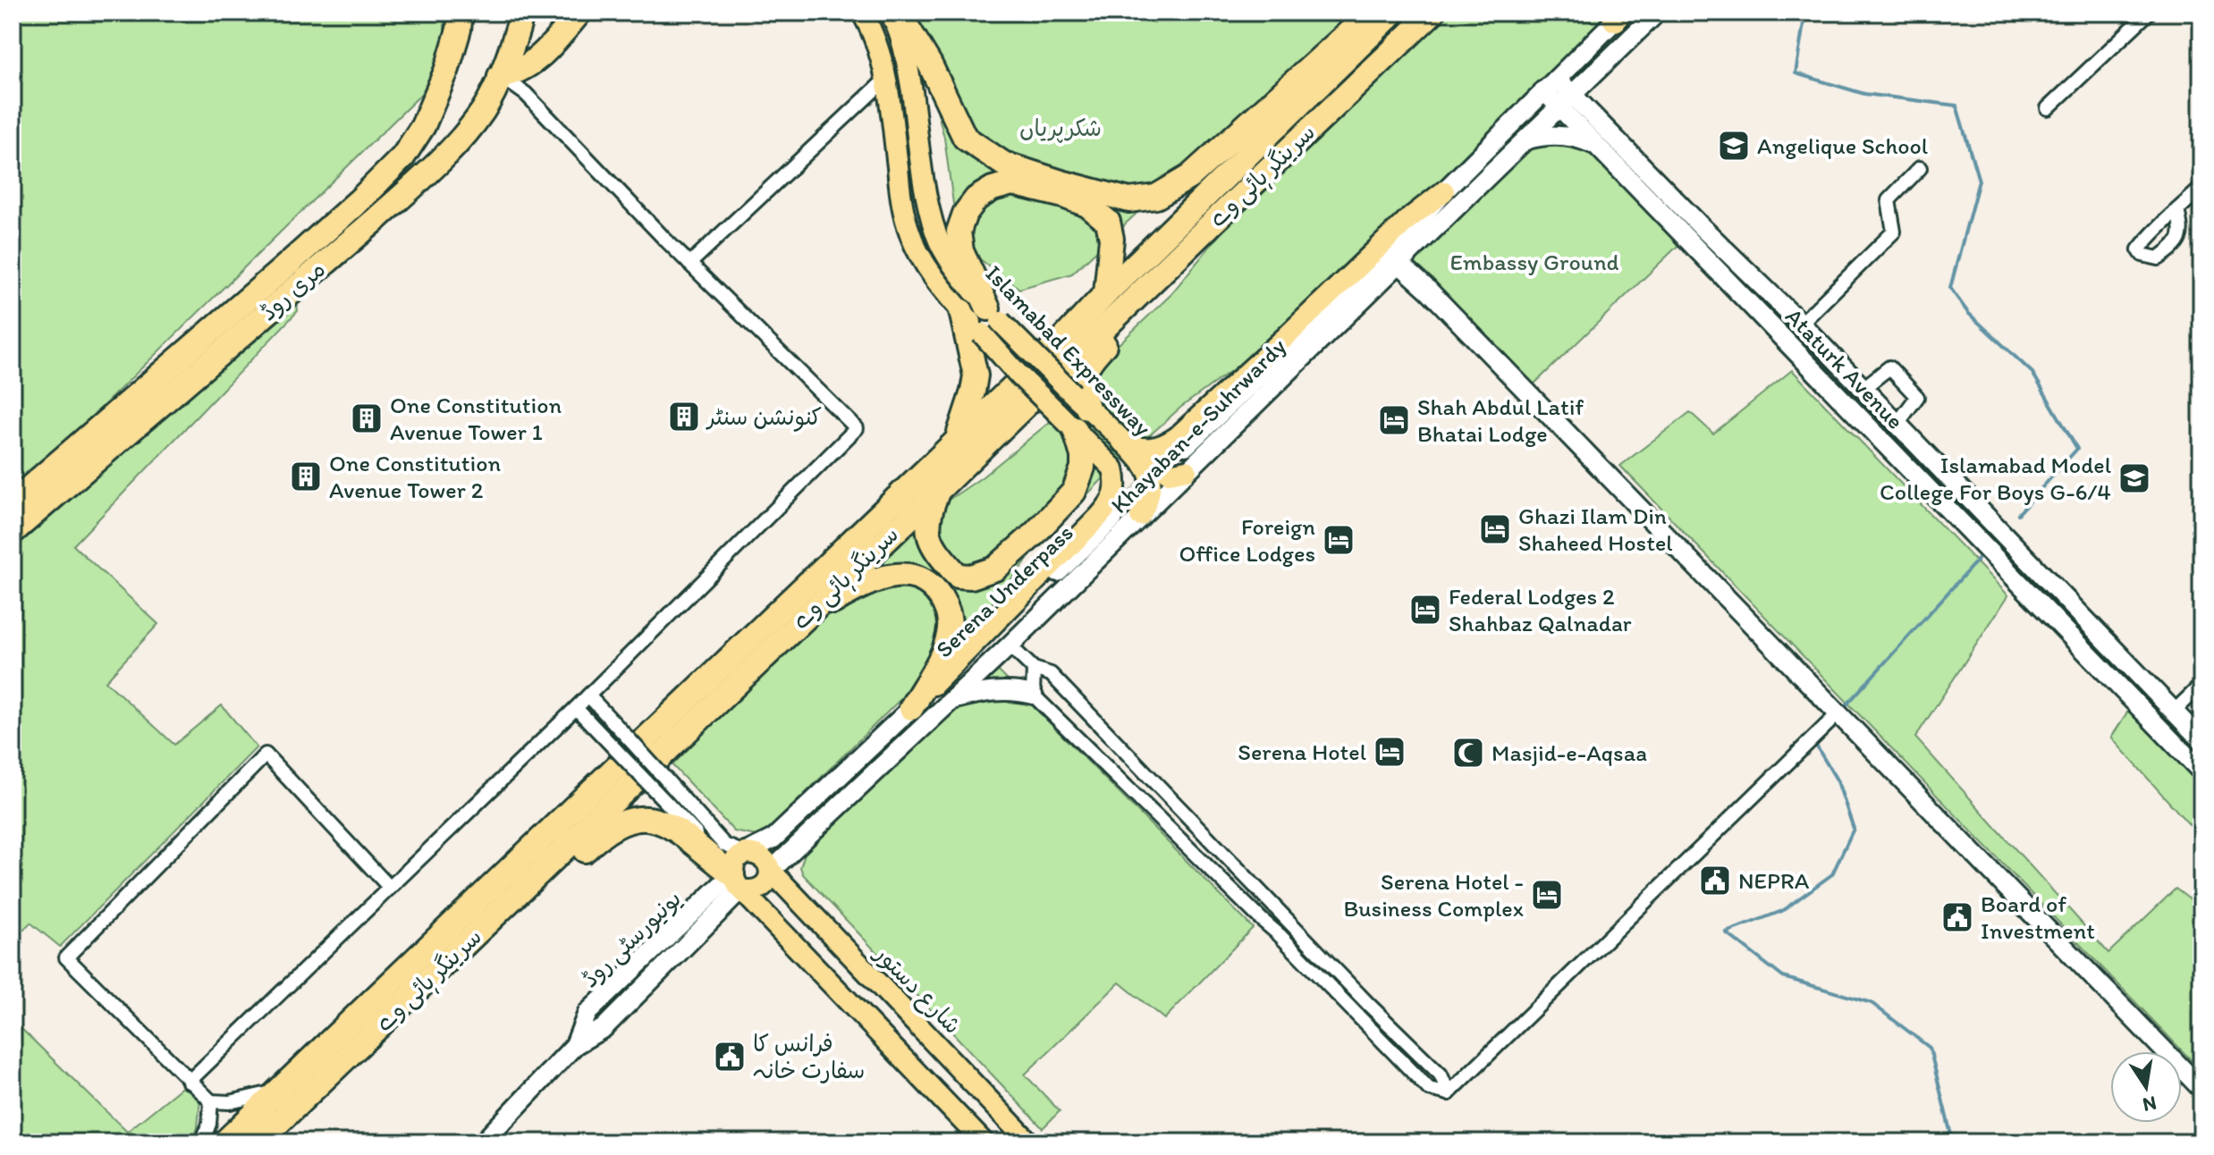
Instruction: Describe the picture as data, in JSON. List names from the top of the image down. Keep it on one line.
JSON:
{"streets":{"highway":["سرینگر ہائی وے","مری روڈ"],"main road":["Islamabad Expressway","Khayaban-e-Suhrwardy","شارع دستور"],"street":["Ataturk Avenue","یونیورسٹی روڈ"]},"crossings":[["Islamabad Expressway","Khayaban-e-Suhrwardy"],["Ataturk Avenue","Khayaban-e-Suhrwardy"],["Khayaban-e-Suhrwardy","یونیورسٹی روڈ"],["Khayaban-e-Suhrwardy","شارع دستور"],["یونیورسٹی روڈ","شارع دستور"]],"parks":["شکرپریاں","Embassy Ground"],"places":{"school or university":["Angelique School","Islamabad Model College For Boys G-6/4"],"building":["کنونشن سنٹر","One Constitution Avenue Tower 1","One Constitution Avenue Tower 2"],"hotel":["Shah Abdul Latif Bhatai Lodge","Ghazi Ilam Din Shaheed Hostel","Foreign Office Lodges","Federal Lodges 2 Shahbaz Qalnadar","Serena Hotel","Serena Hotel - Business Complex"],"mosque":["Masjid-e-Aqsaa"],"public building":["NEPRA","Board of Investment","فرانس کا سفارت خانہ"]},"north":"bottom"}
